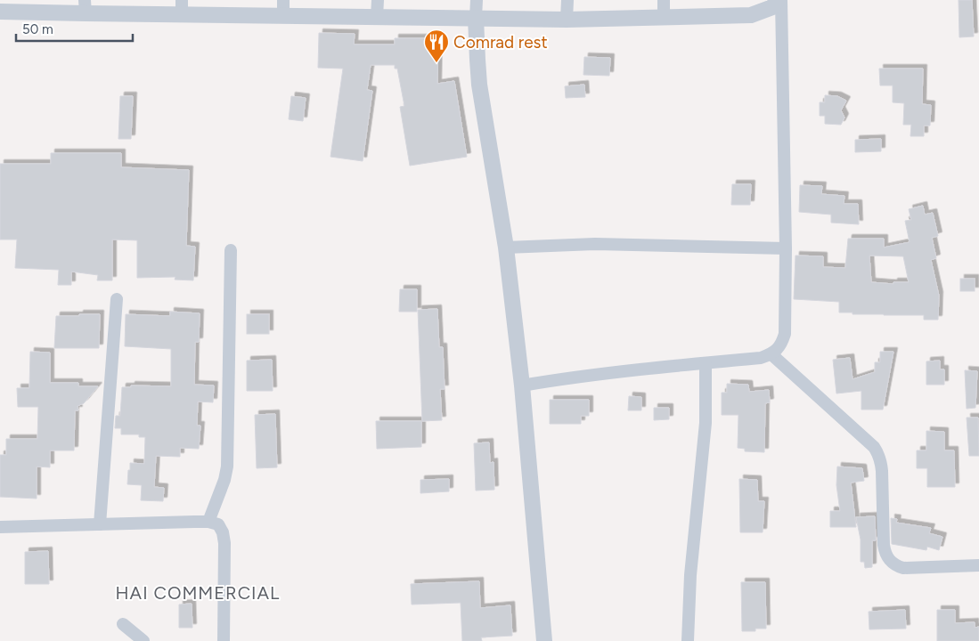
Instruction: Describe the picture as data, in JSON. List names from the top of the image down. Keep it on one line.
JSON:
{"districts":["HAI COMMERCIAL"],"places":{"restaurant":["Comrad rest"]},"scale_bar":"50 m"}
